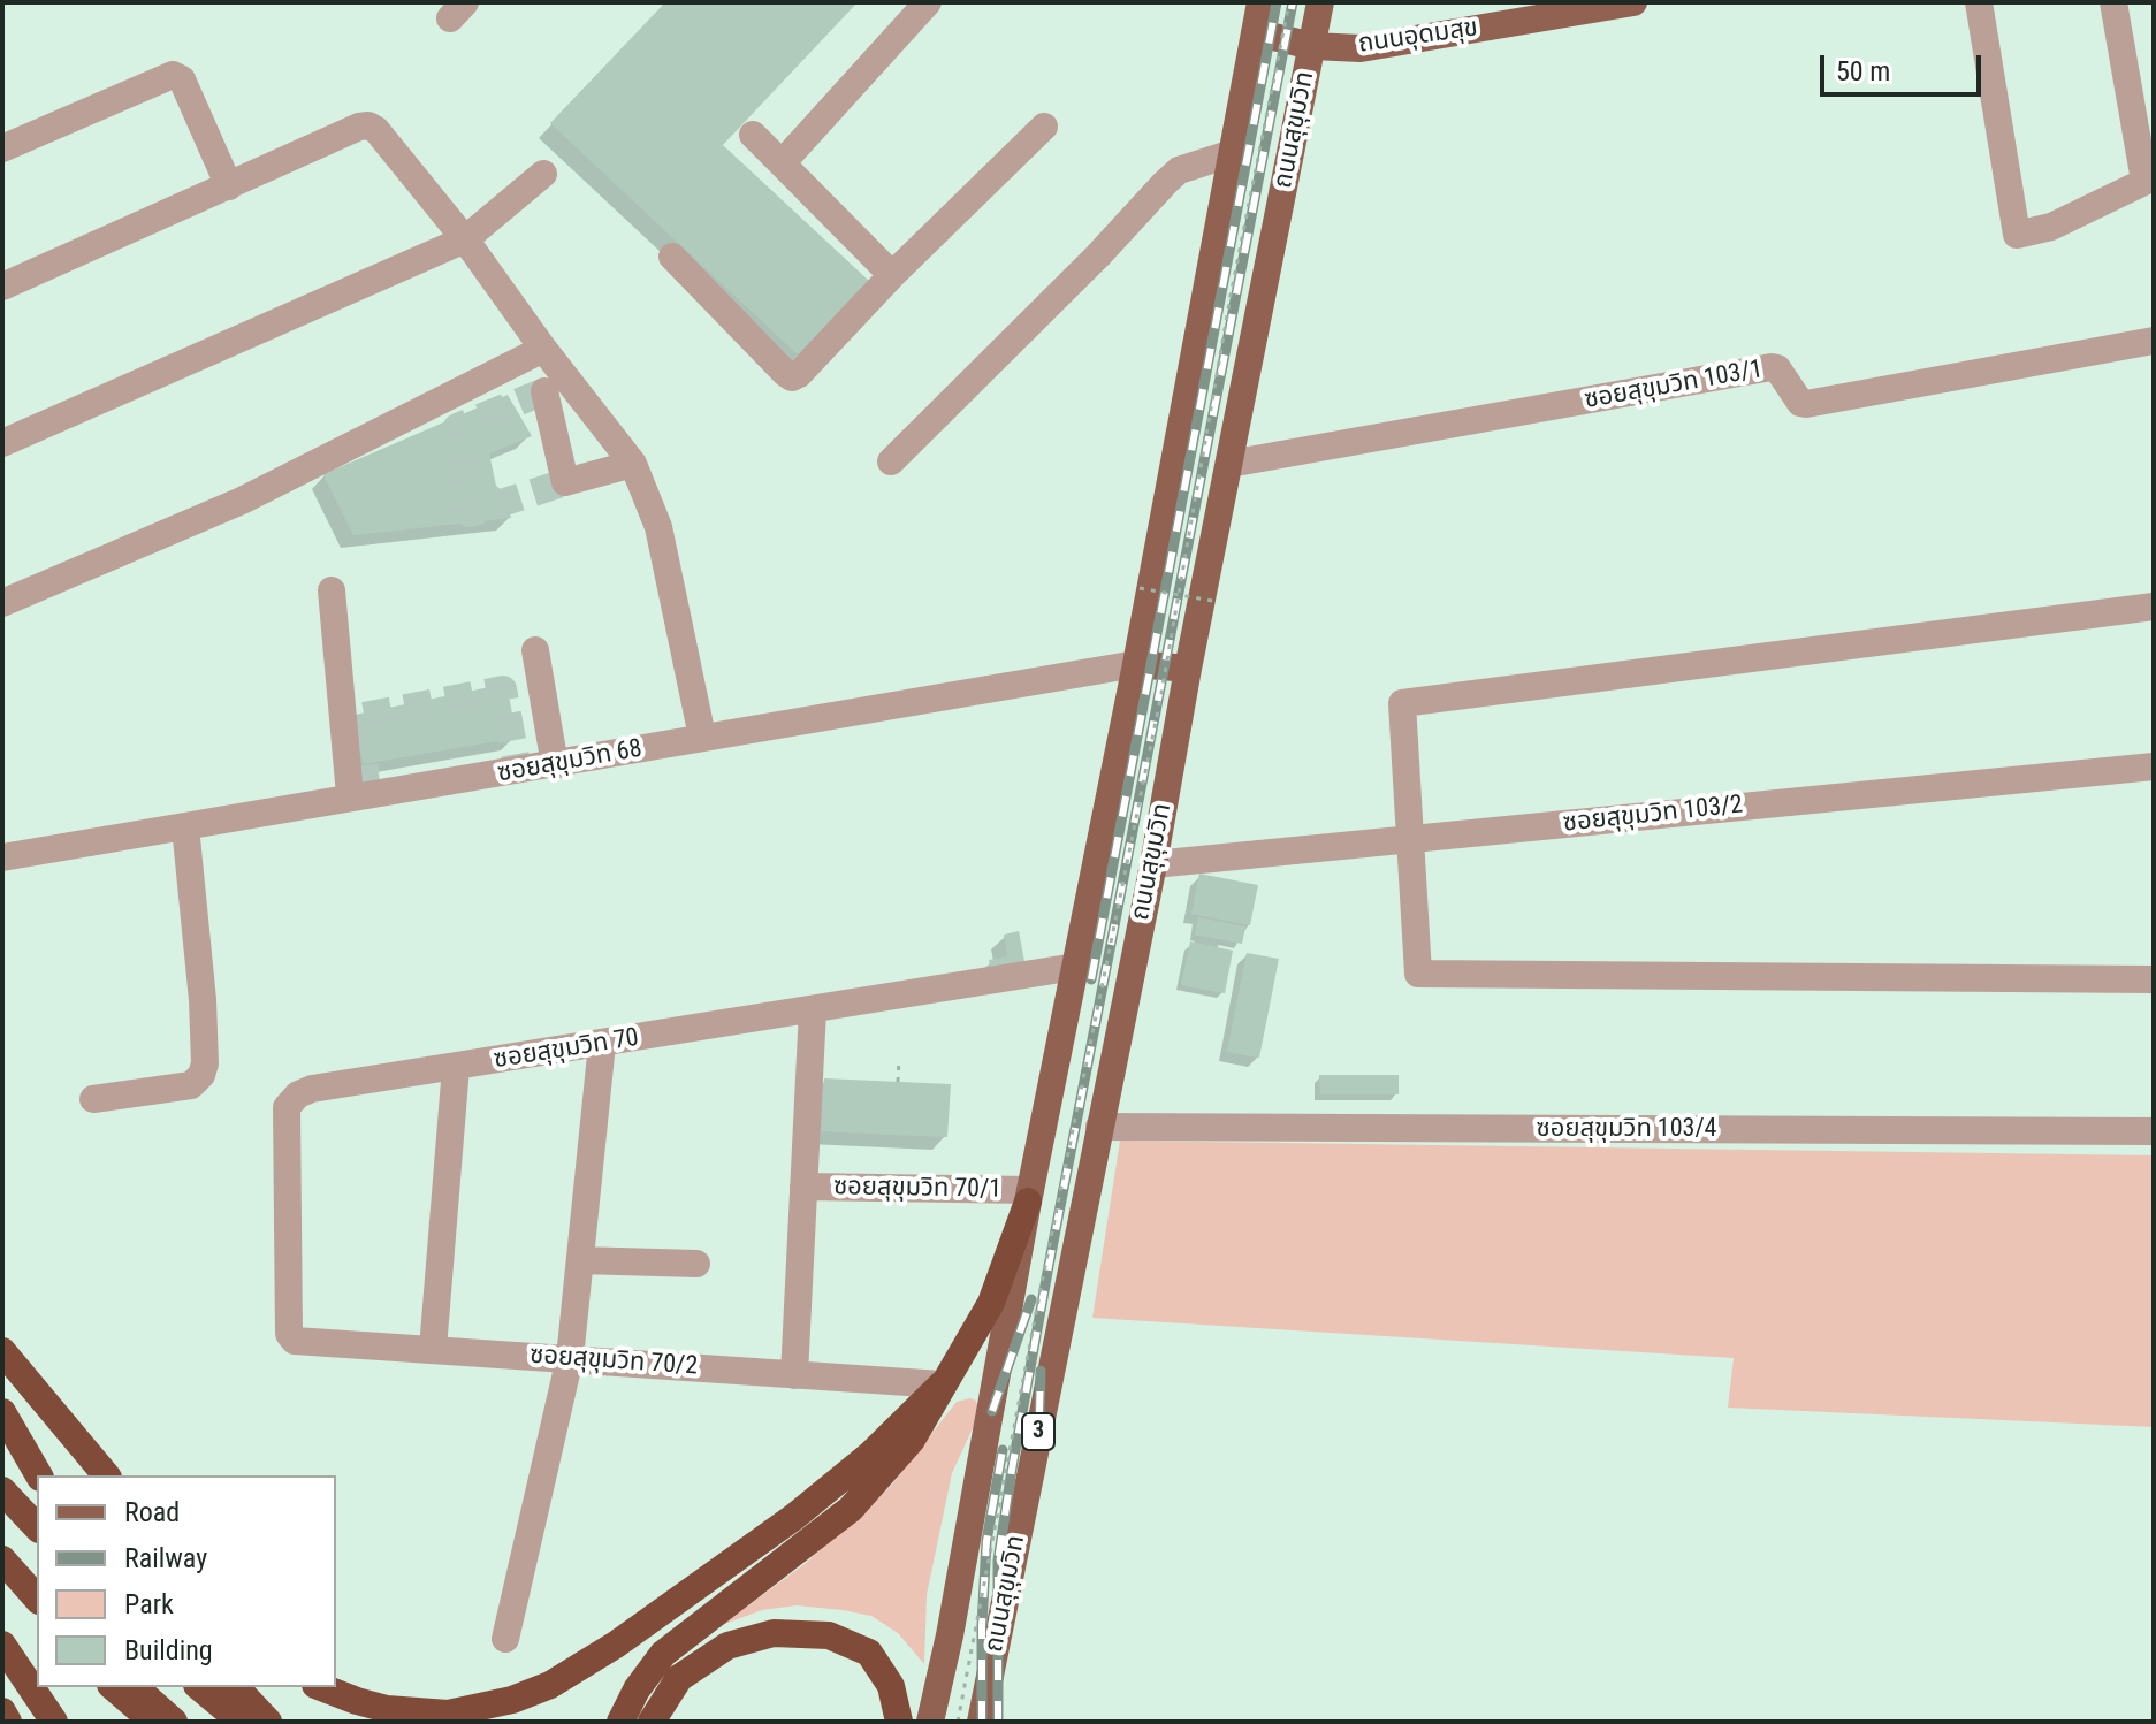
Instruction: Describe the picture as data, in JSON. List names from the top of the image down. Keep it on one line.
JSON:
{"streets":{"main road":["ถนนอุดมสุข","ถนนสุขุมวิท","3"],"street":["ซอยสุขุมวิท 103/1","ซอยสุขุมวิท 68","ซอยสุขุมวิท 103/2","ซอยสุขุมวิท 70","ซอยสุขุมวิท 103/4","ซอยสุขุมวิท 70/1","ซอยสุขุมวิท 70/2"]},"crossings":[["ถนนอุดมสุข","ถนนสุขุมวิท"],["ถนนสุขุมวิท","ซอยสุขุมวิท 103/1"],["ถนนสุขุมวิท","ซอยสุขุมวิท 68"],["ถนนสุขุมวิท","ซอยสุขุมวิท 103/2"],["ถนนสุขุมวิท","ซอยสุขุมวิท 70"],["ถนนสุขุมวิท","ซอยสุขุมวิท 103/4"],["ถนนสุขุมวิท","ซอยสุขุมวิท 70/1"],["ซอยสุขุมวิท 70","ซอยสุขุมวิท 70/2"]],"legend":["Road","Railway","Park","Building"],"scale_bar":"50 m"}
